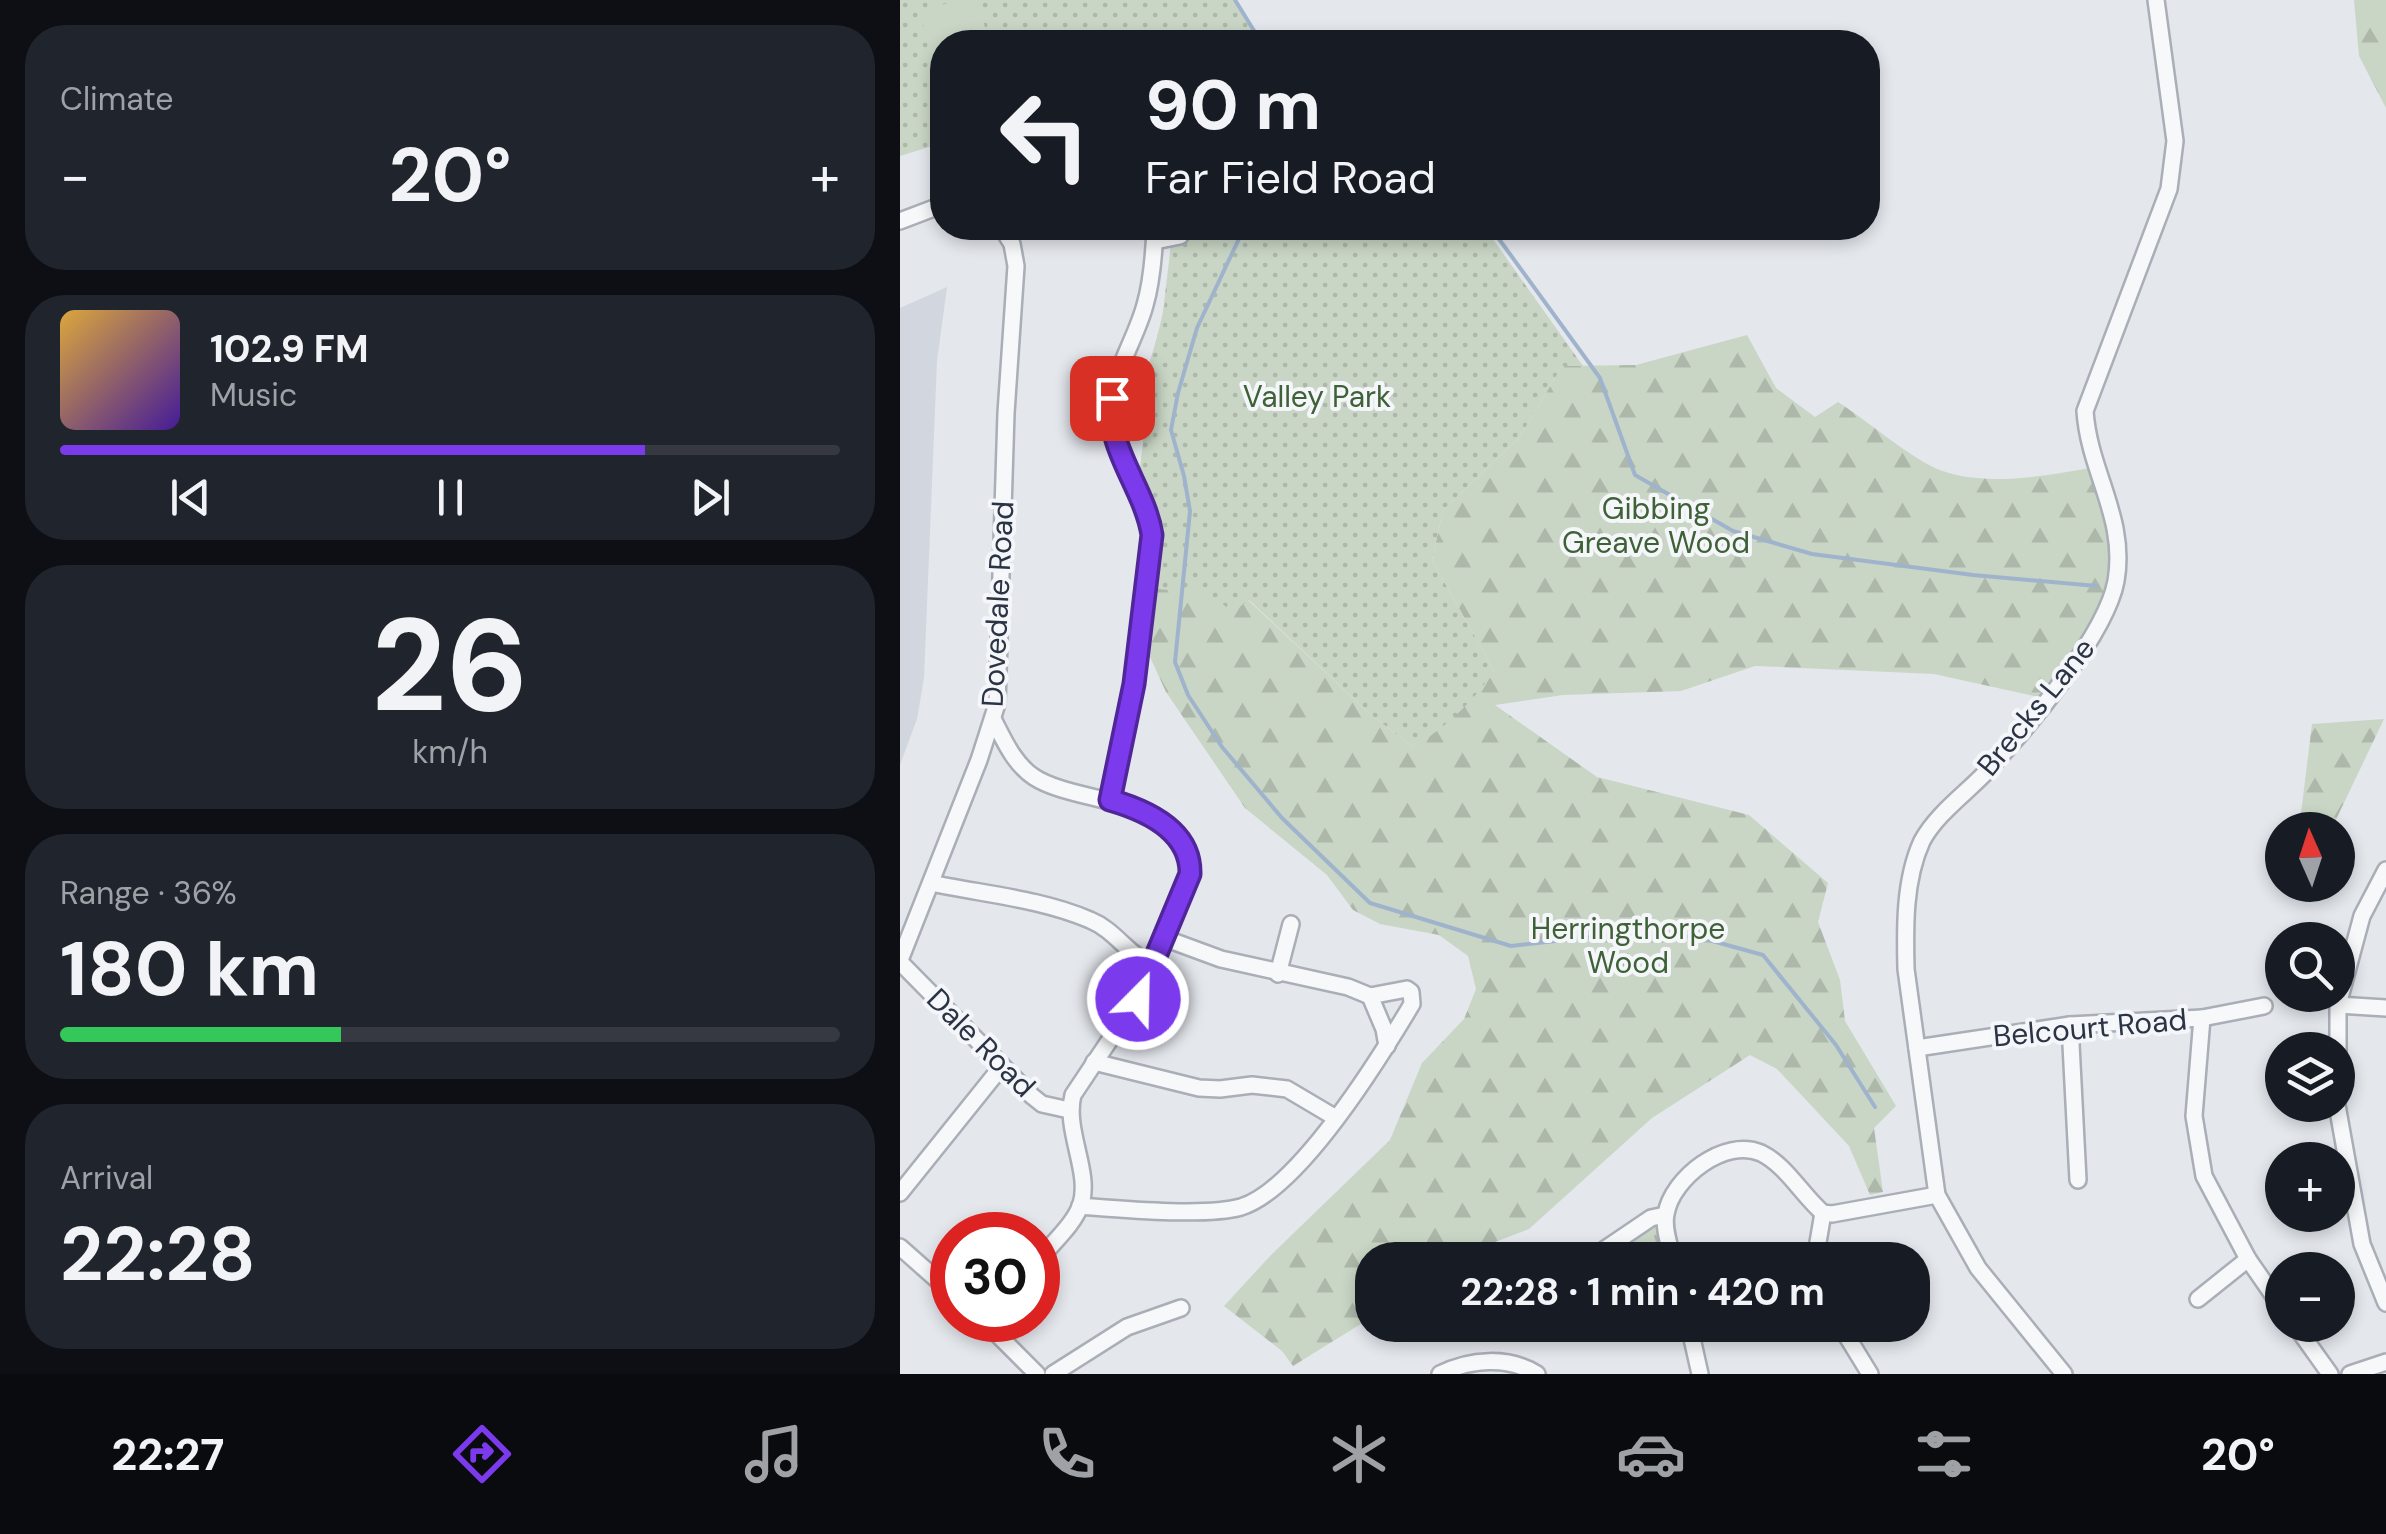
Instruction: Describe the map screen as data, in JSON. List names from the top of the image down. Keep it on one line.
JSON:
{"streets":{"street":["Dovedale Road","Brecks Lane","Belcourt Road","Dale Road"]},"crossings":[["Dovedale Road","Dale Road"],["Brecks Lane","Belcourt Road"]],"parks":["Valley Park","Gibbing Greave Wood","Herringthorpe Wood"],"north":"top","page":{"tile":["Climate",["26","km/h"],["Range · 36%","180 km"],["Arrival","22:28"]],"turn":["90 m","Far Field Road"],"heat":["−","20°","+"],"song":["102.9 FM","Music"],"map_buttons":["+","−"],"limit":"30","trip":"22:28 · 1 min · 420 m","tabs":["22:27","20°"]}}
